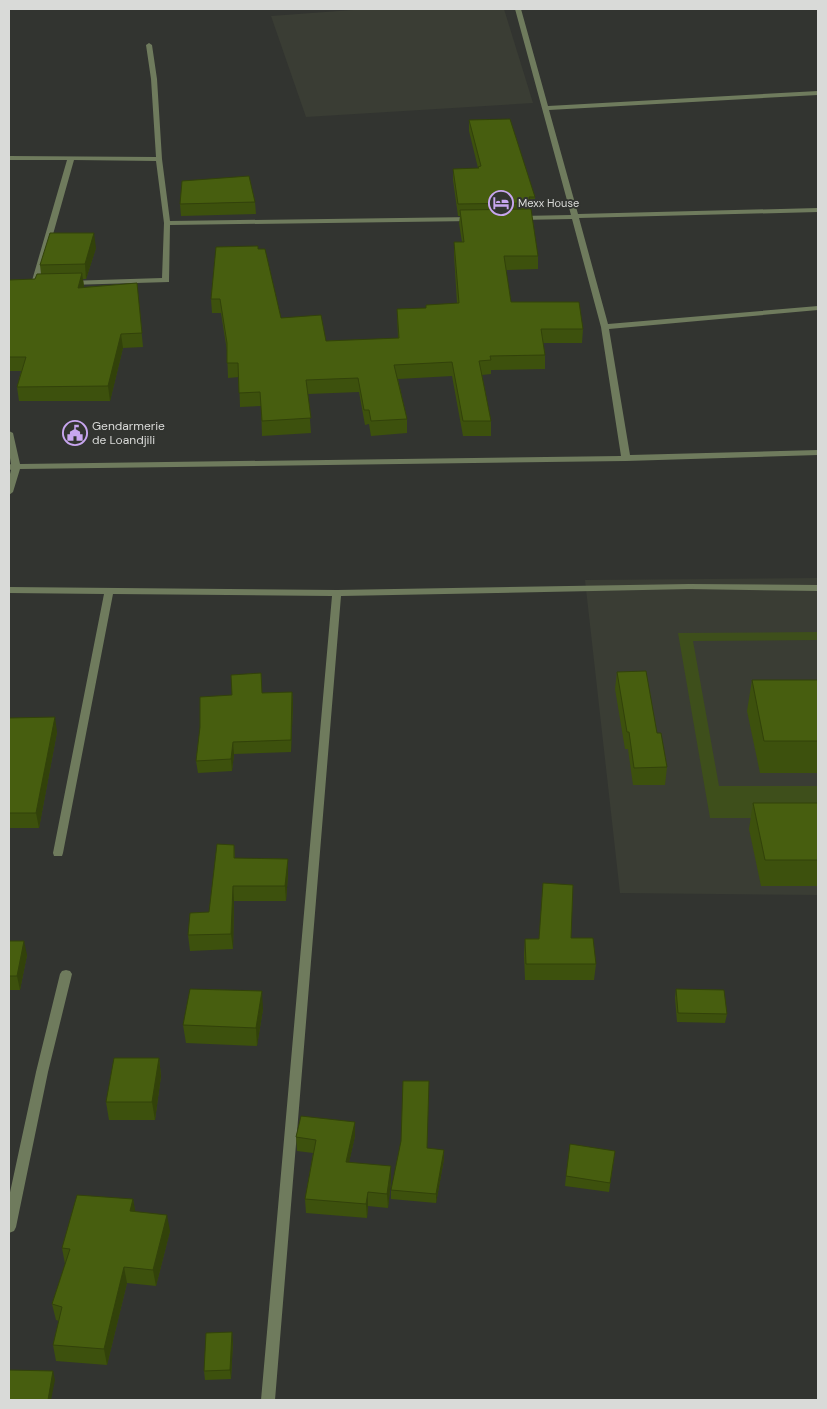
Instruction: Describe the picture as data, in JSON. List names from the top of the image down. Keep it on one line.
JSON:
{"places":{"hotel":["Mexx House"],"public building":["Gendarmerie de Loandjili"]}}
